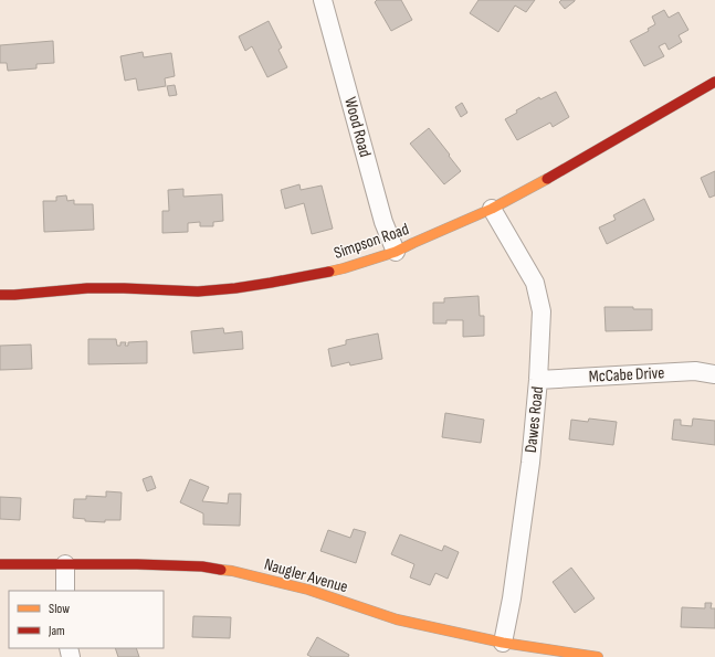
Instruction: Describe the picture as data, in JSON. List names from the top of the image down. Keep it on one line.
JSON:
{"streets":{"street":["Wood Road","Simpson Road","McCabe Drive","Dawes Road","Naugler Avenue"]},"crossings":[["Wood Road","Simpson Road"],["Simpson Road","Dawes Road"],["McCabe Drive","Dawes Road"],["Dawes Road","Naugler Avenue"]],"legend":["Slow","Jam"]}
